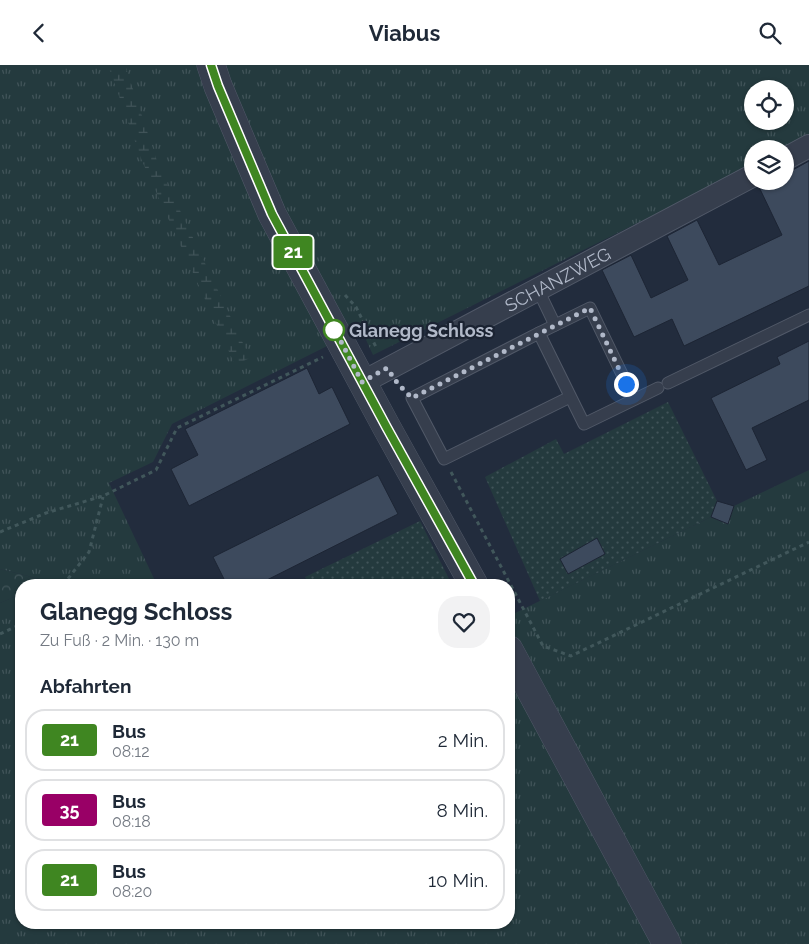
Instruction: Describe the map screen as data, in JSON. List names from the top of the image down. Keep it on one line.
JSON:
{"streets":{"street":["SCHANZWEG"]},"places":["Glanegg Schloss"],"lines":["bus line 21"],"page":{"header":"Viabus","on_map":"21","heading":[["Glanegg Schloss","Zu Fuß · 2 Min. · 130 m"],"Abfahrten"],"list":[{"mark":"21","name":"Bus","note":"08:12","value":"2 Min."},{"mark":"35","name":"Bus","note":"08:18","value":"8 Min."},{"mark":"21","name":"Bus","note":"08:20","value":"10 Min."}]}}
